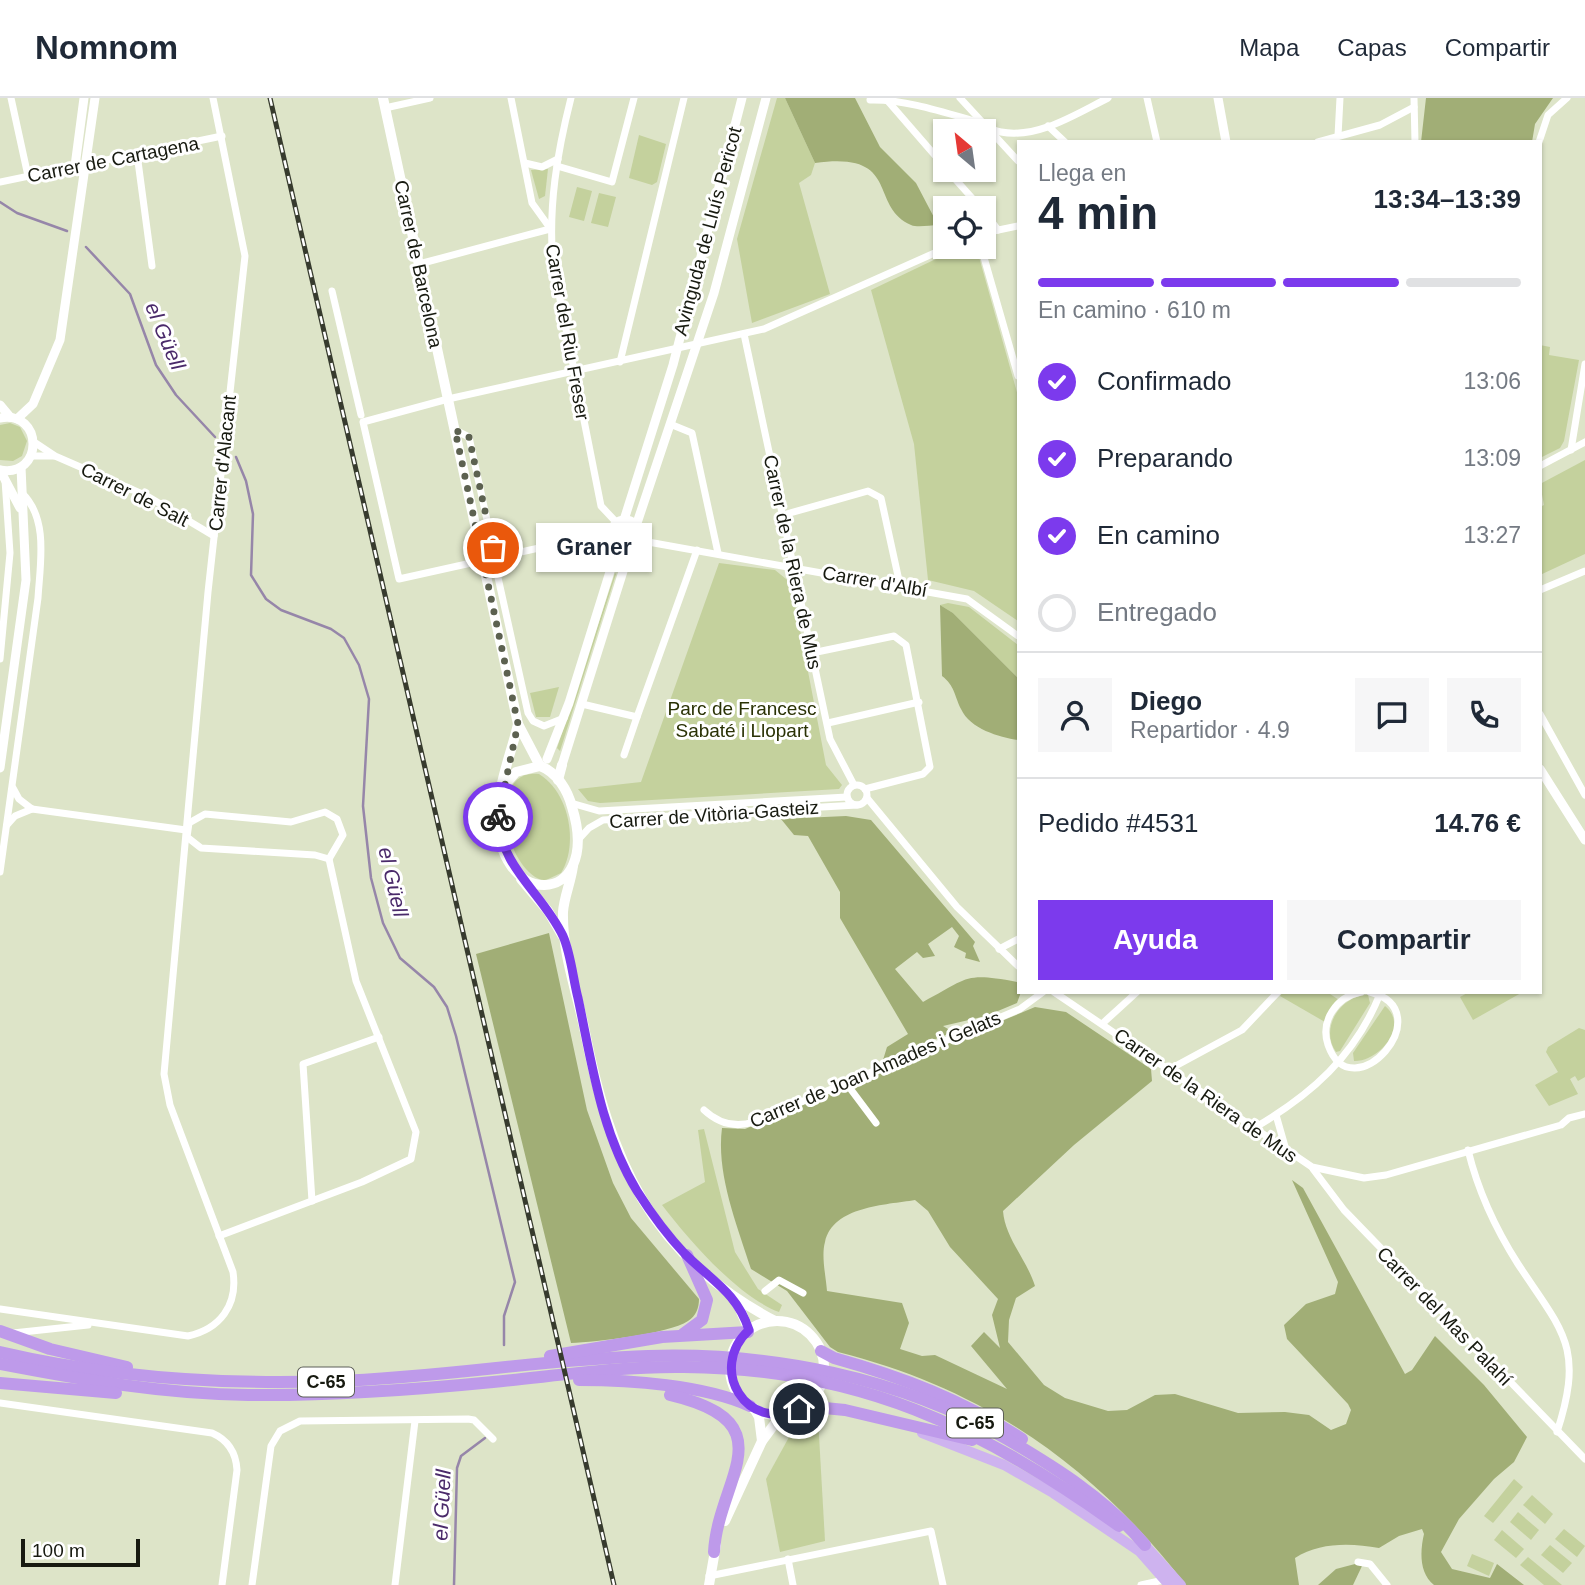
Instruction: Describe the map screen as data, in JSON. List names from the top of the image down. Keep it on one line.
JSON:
{"streets":{"highway":["C-65"],"main road":["Carrer de Barcelona"],"street":["Carrer de Cartagena","Avinguda de Lluís Pericot","Carrer del Riu Freser","Carrer d'Alacant","Carrer de Salt","Carrer de la Riera de Mus","Carrer d'Albí","Carrer de Vitòria-Gasteiz","Carrer de Joan Amades i Gelats","Carrer del Mas Palahí"]},"crossings":[["Carrer de Cartagena","Carrer d'Alacant"],["Avinguda de Lluís Pericot","Carrer del Riu Freser"],["Carrer de Barcelona","Carrer de Vitòria-Gasteiz"],["Carrer d'Alacant","Carrer de Salt"],["Carrer de la Riera de Mus","Carrer d'Albí"],["Carrer de la Riera de Mus","Carrer del Mas Palahí"]],"water":["el Güell"],"parks":["Parc de Francesc Sabaté i Llopart"],"places":["Graner"],"scale_bar":"100 m","north":"top left","page":{"header":"Nomnom","nav":["Mapa","Capas","Compartir"],"heading":["4 min","Llega en","13:34–13:39"],"panel":["Diego","Repartidor · 4.9","Pedido #4531","14.76 €"],"bar":"En camino · 610 m","list":[["Confirmado","13:06"],["Preparando","13:09"],["En camino","13:27"],"Entregado"],"bubble":"Graner","buttons":["Ayuda","Compartir"],"scale":"100 m"}}
